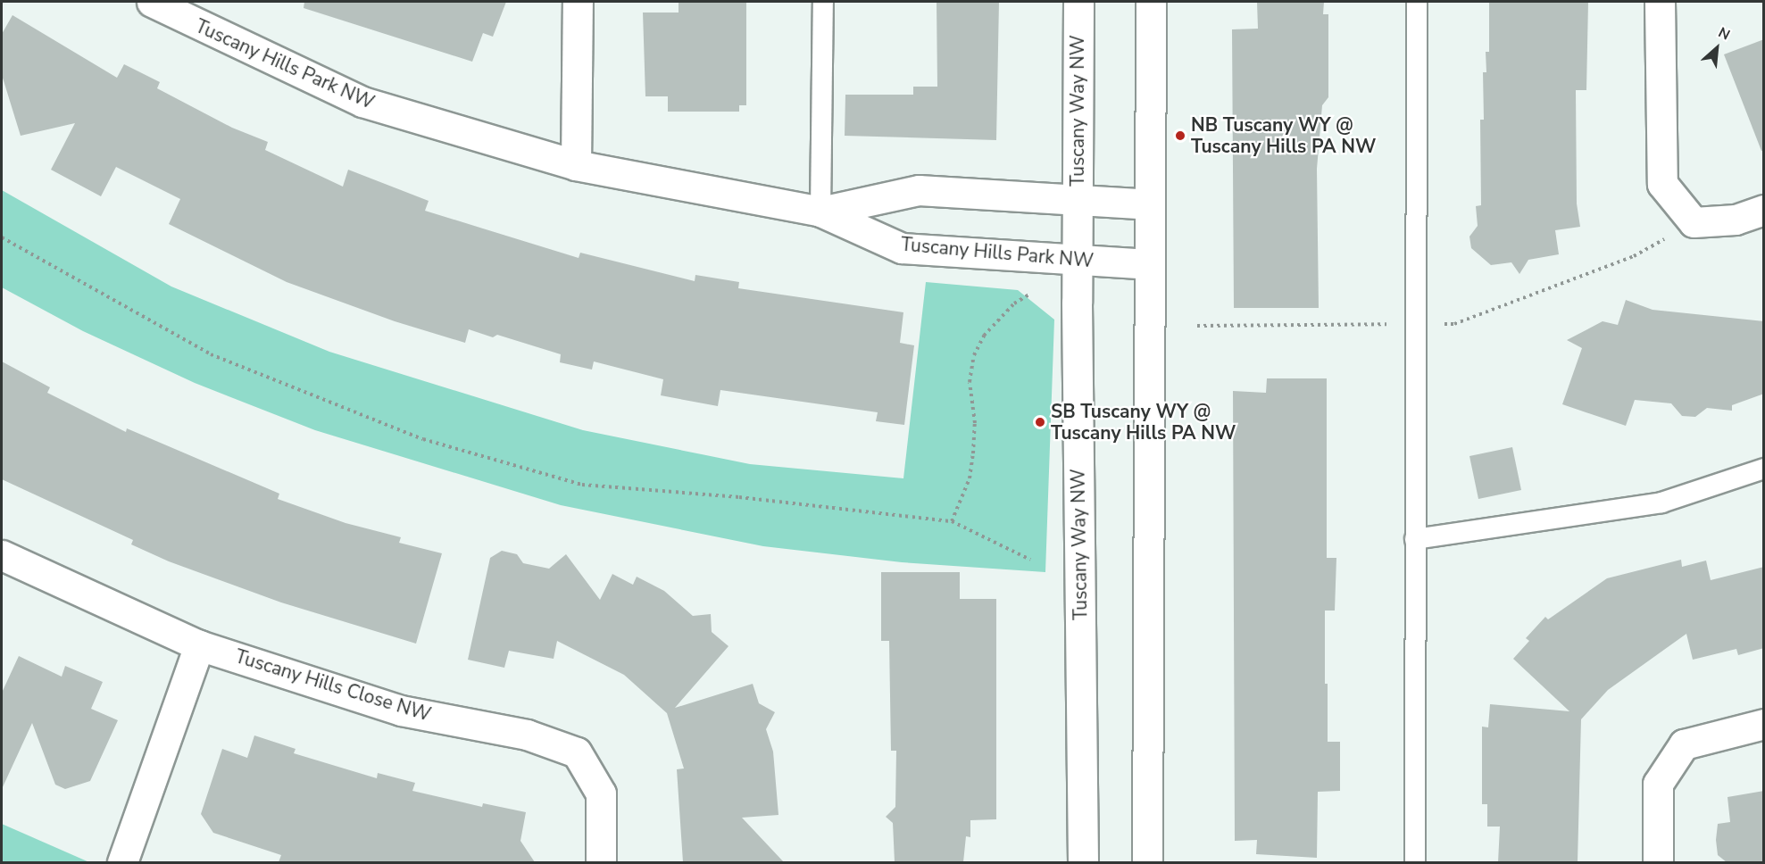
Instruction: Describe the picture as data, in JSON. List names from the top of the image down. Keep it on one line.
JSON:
{"streets":{"street":["Tuscany Hills Park NW","Tuscany Way NW","Tuscany Hills Close NW"]},"crossings":[["Tuscany Hills Park NW","Tuscany Way NW"]],"places":["NB Tuscany WY @ Tuscany Hills PA NW","SB Tuscany WY @ Tuscany Hills PA NW"],"north":"top right"}
